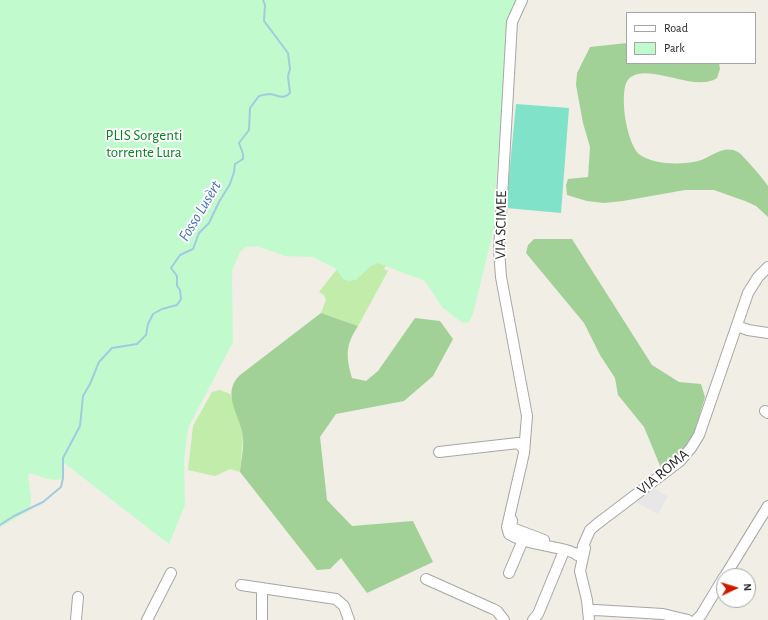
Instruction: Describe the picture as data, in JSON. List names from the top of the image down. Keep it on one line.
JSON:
{"streets":{"street":["VIA SCIMEE","VIA ROMA"]},"water":["Fosso Lusèrt"],"parks":["PLIS Sorgenti torrente Lura"],"legend":["Road","Park"],"north":"right"}
